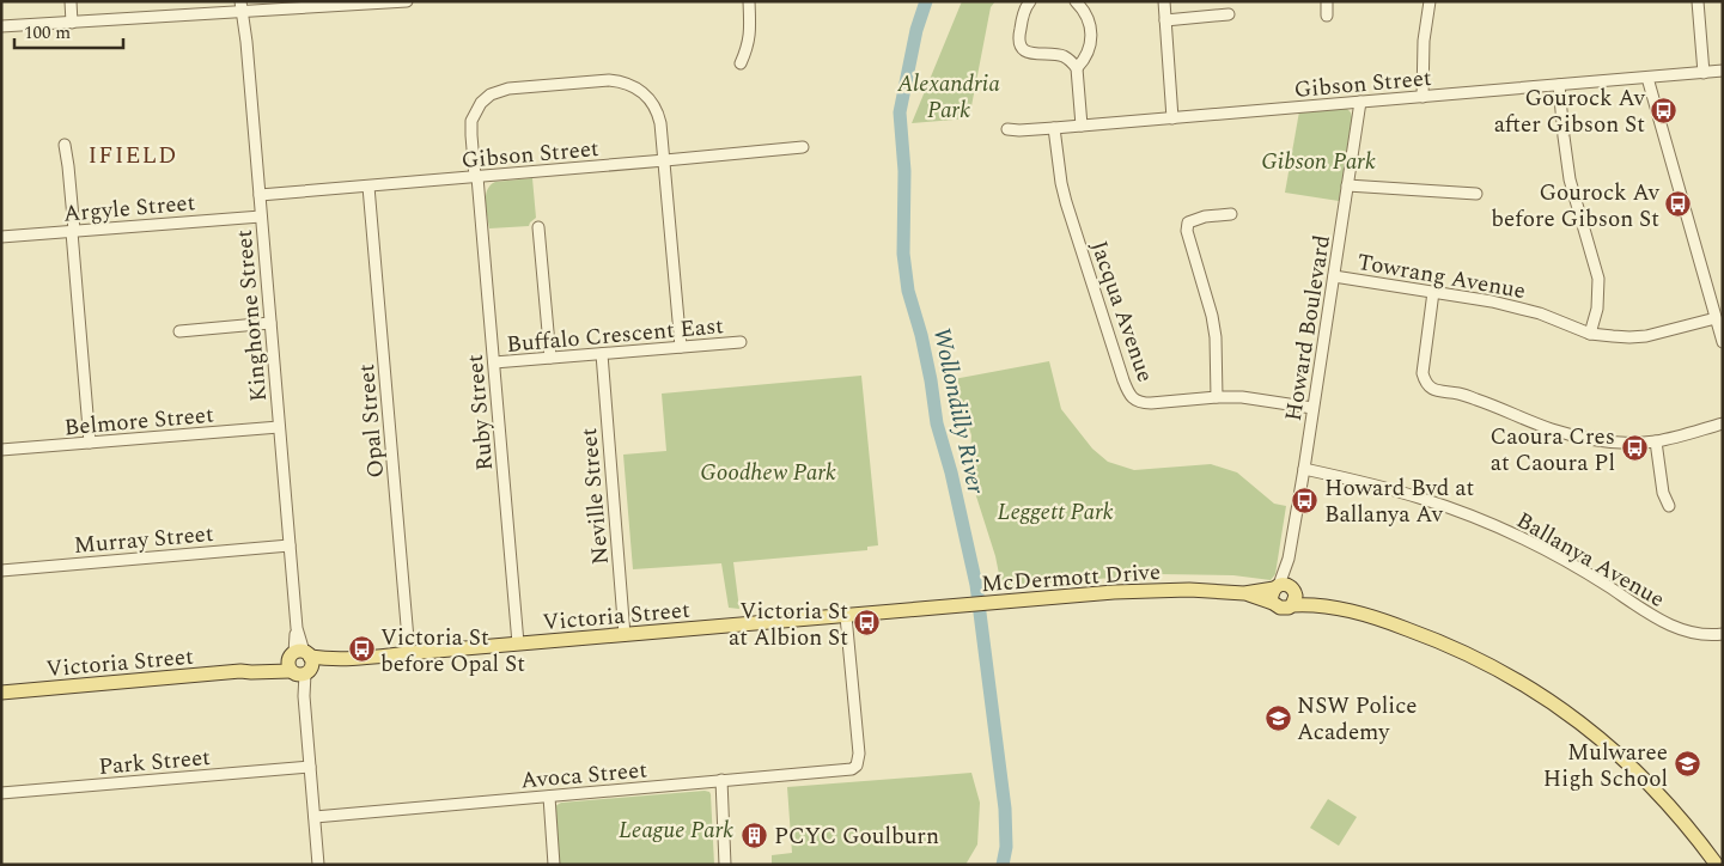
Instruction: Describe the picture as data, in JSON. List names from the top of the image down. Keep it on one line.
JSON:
{"streets":{"main road":["McDermott Drive","Victoria Street"],"street":["Gibson Street","Argyle Street","Towrang Avenue","Jacqua Avenue","Kinghorne Street","Howard Boulevard","Buffalo Crescent East","Ruby Street","Belmore Street","Opal Street","Neville Street","Murray Street","Ballanya Avenue","Park Street","Avoca Street"]},"crossings":[["Gibson Street","Jacqua Avenue"],["Gibson Street","Kinghorne Street"],["Gibson Street","Howard Boulevard"],["Gibson Street","Ruby Street"],["Gibson Street","Opal Street"],["Argyle Street","Kinghorne Street"],["Towrang Avenue","Howard Boulevard"],["Jacqua Avenue","Howard Boulevard"],["Kinghorne Street","Belmore Street"],["Kinghorne Street","Murray Street"],["Kinghorne Street","Victoria Street"],["Kinghorne Street","Park Street"],["Kinghorne Street","Avoca Street"],["Howard Boulevard","Ballanya Avenue"],["Howard Boulevard","McDermott Drive"],["Buffalo Crescent East","Ruby Street"],["Buffalo Crescent East","Neville Street"],["Ruby Street","Victoria Street"],["Opal Street","Victoria Street"],["Neville Street","Victoria Street"],["McDermott Drive","Victoria Street"],["Victoria Street","Avoca Street"]],"districts":["IFIELD"],"water":["Wollondilly River"],"parks":["Alexandria Park","Gibson Park","Goodhew Park","Leggett Park","League Park"],"places":{"bus stop":["Gourock Av after Gibson St","Gourock Av before Gibson St","Caoura Cres at Caoura Pl","Howard Bvd at Ballanya Av","Victoria St at Albion St","Victoria St before Opal St"],"school or university":["NSW Police Academy","Mulwaree High School"],"building":["PCYC Goulburn"]},"scale_bar":"100 m"}
